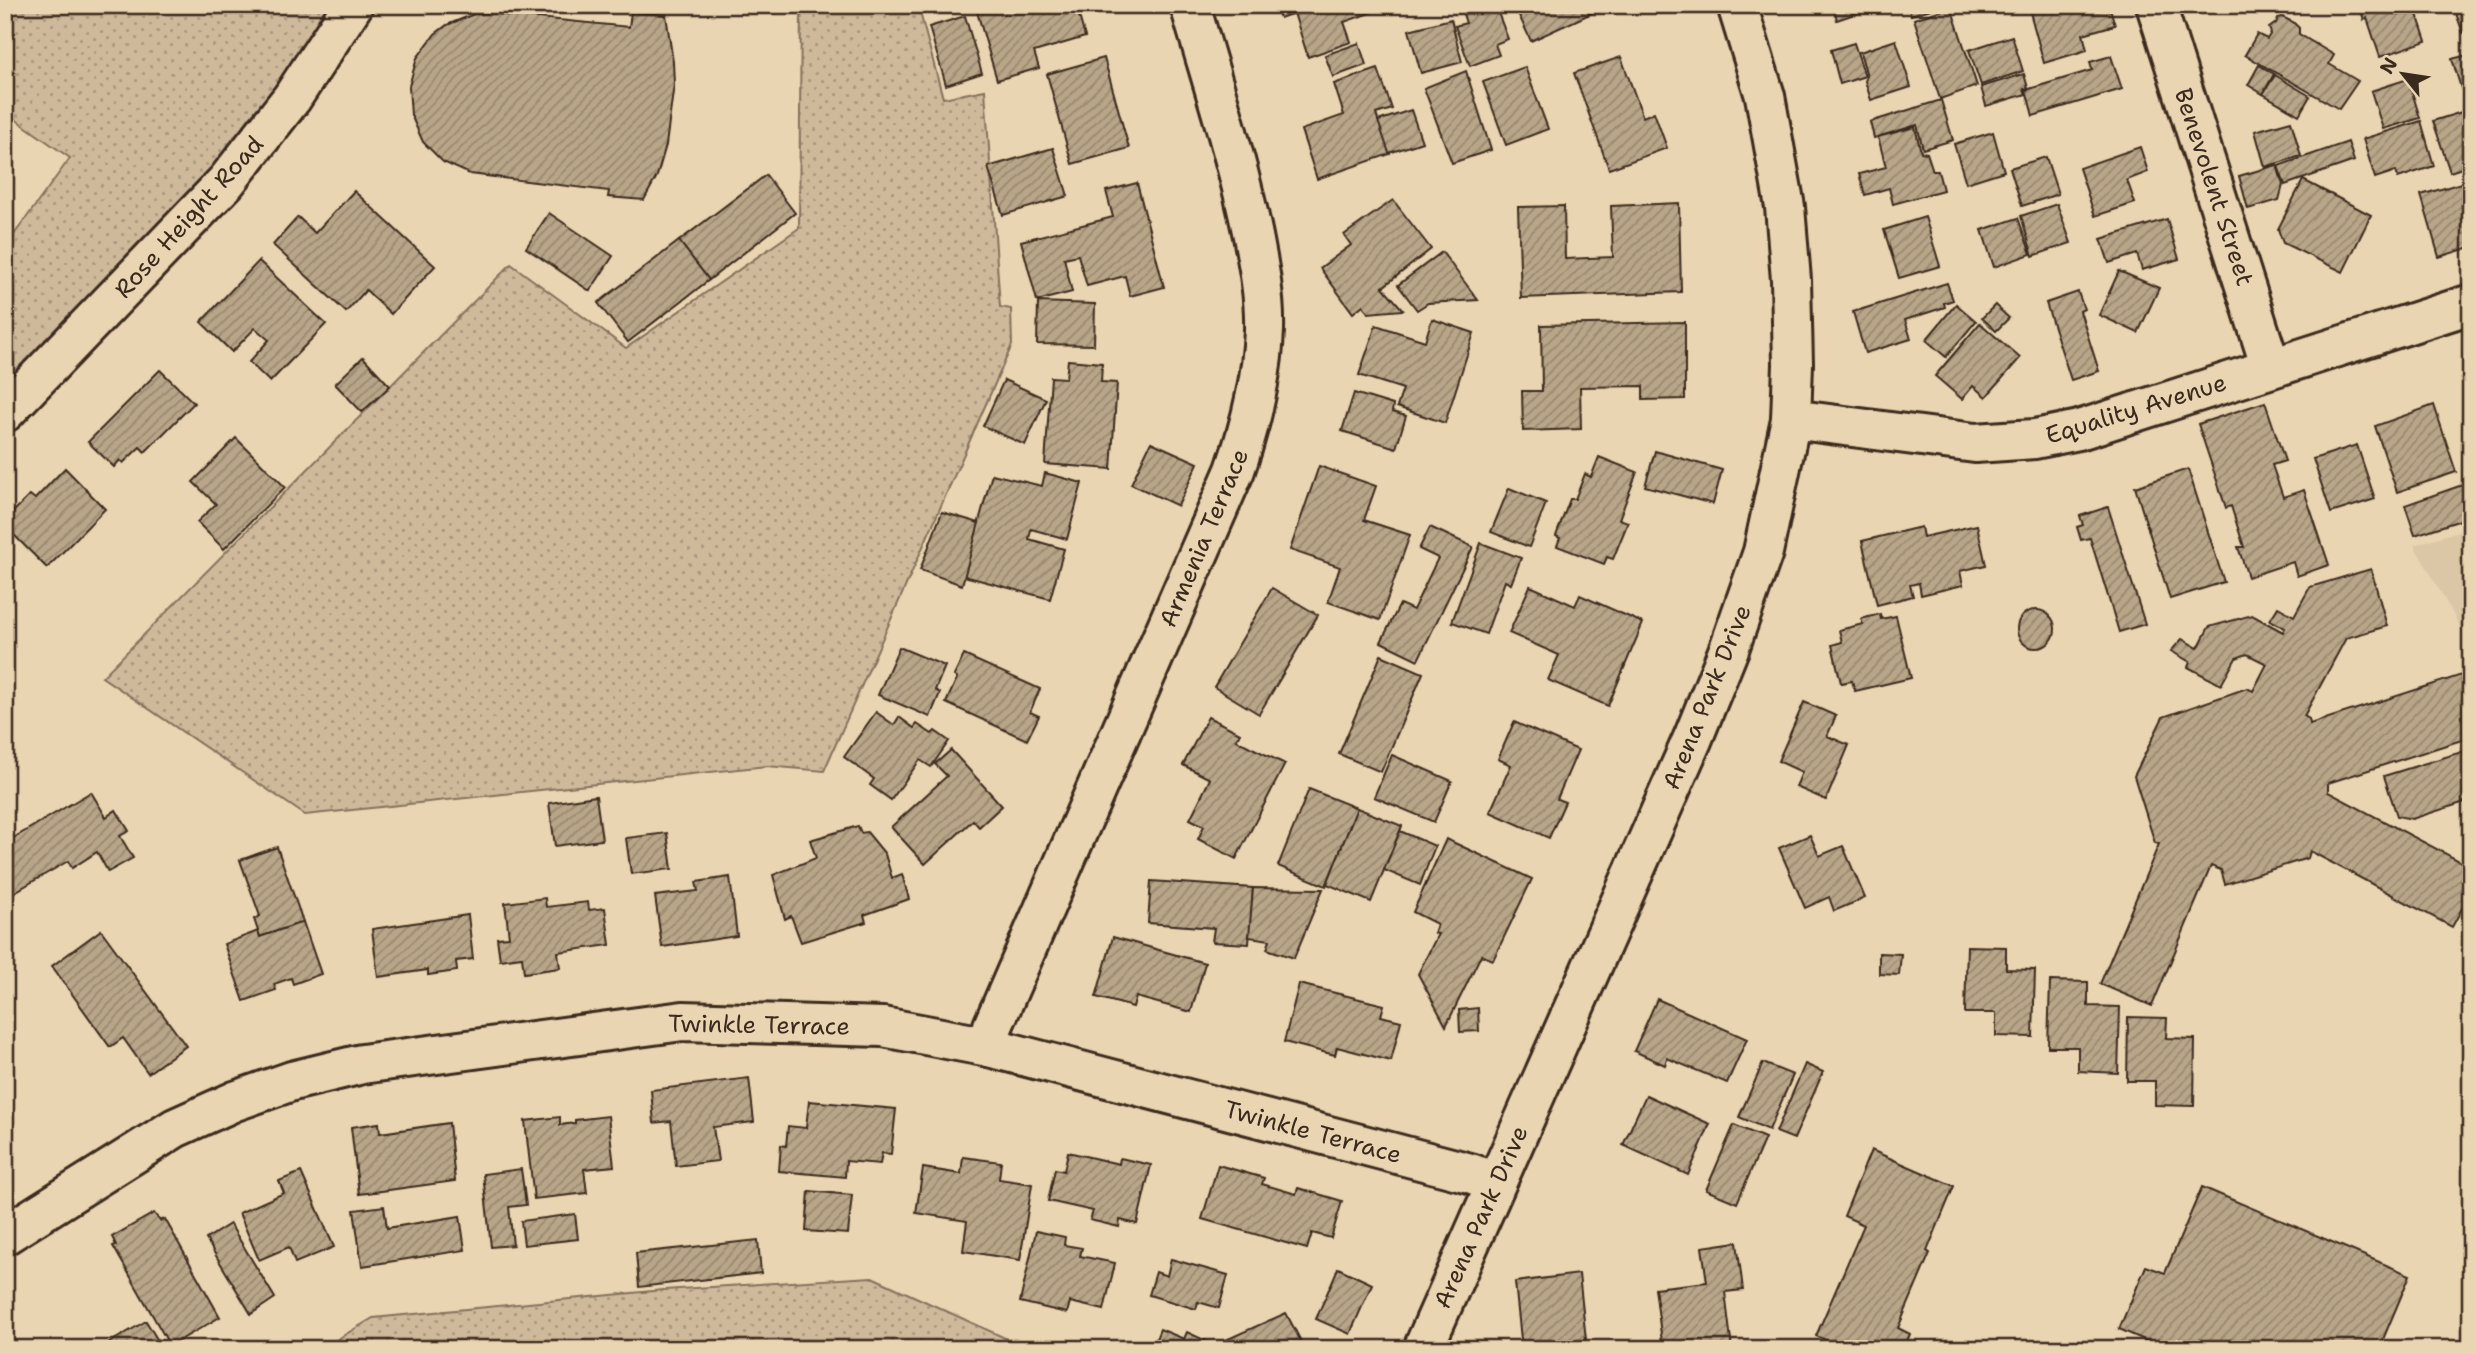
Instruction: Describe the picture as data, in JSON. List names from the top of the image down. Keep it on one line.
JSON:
{"streets":{"street":["Benevolent Street","Rose Height Road","Equality Avenue","Armenia Terrace","Arena Park Drive","Twinkle Terrace"]},"crossings":[["Benevolent Street","Equality Avenue"],["Equality Avenue","Arena Park Drive"],["Armenia Terrace","Twinkle Terrace"],["Arena Park Drive","Twinkle Terrace"]],"north":"top left"}
